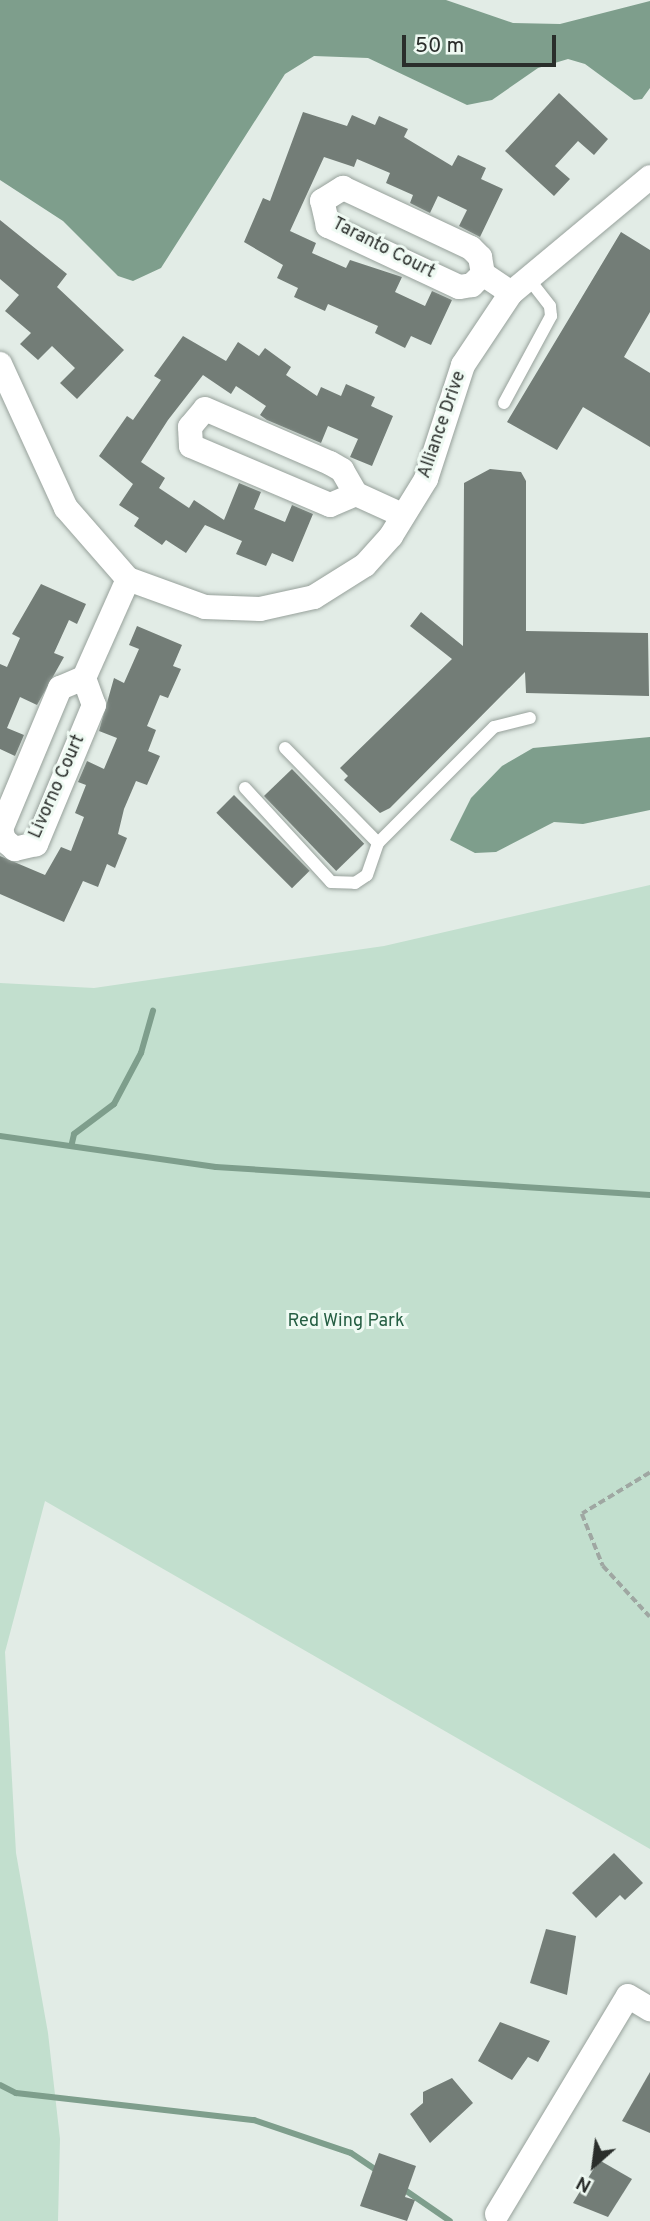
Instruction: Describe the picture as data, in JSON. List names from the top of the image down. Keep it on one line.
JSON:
{"streets":{"street":["Taranto Court","Alliance Drive","Livorno Court"]},"crossings":[["Taranto Court","Alliance Drive"]],"parks":["Red Wing Park"],"scale_bar":"50 m","north":"bottom left"}
